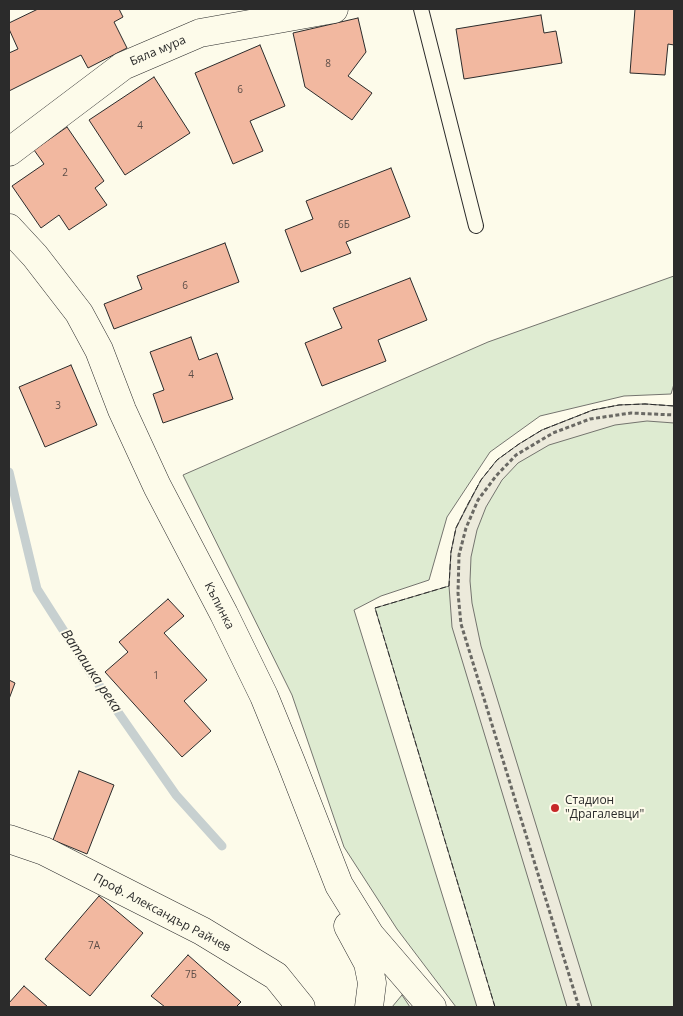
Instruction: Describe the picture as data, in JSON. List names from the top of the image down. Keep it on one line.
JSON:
{"streets":{"street":["Бяла мура","Къпинка","Проф. Александър Райчев"]},"water":["Ваташка река"],"places":["Стадион \"Драгалевци\""],"house_numbers":["8","6","4","2","6Б","6","4","3","1","7А","7Б"]}
